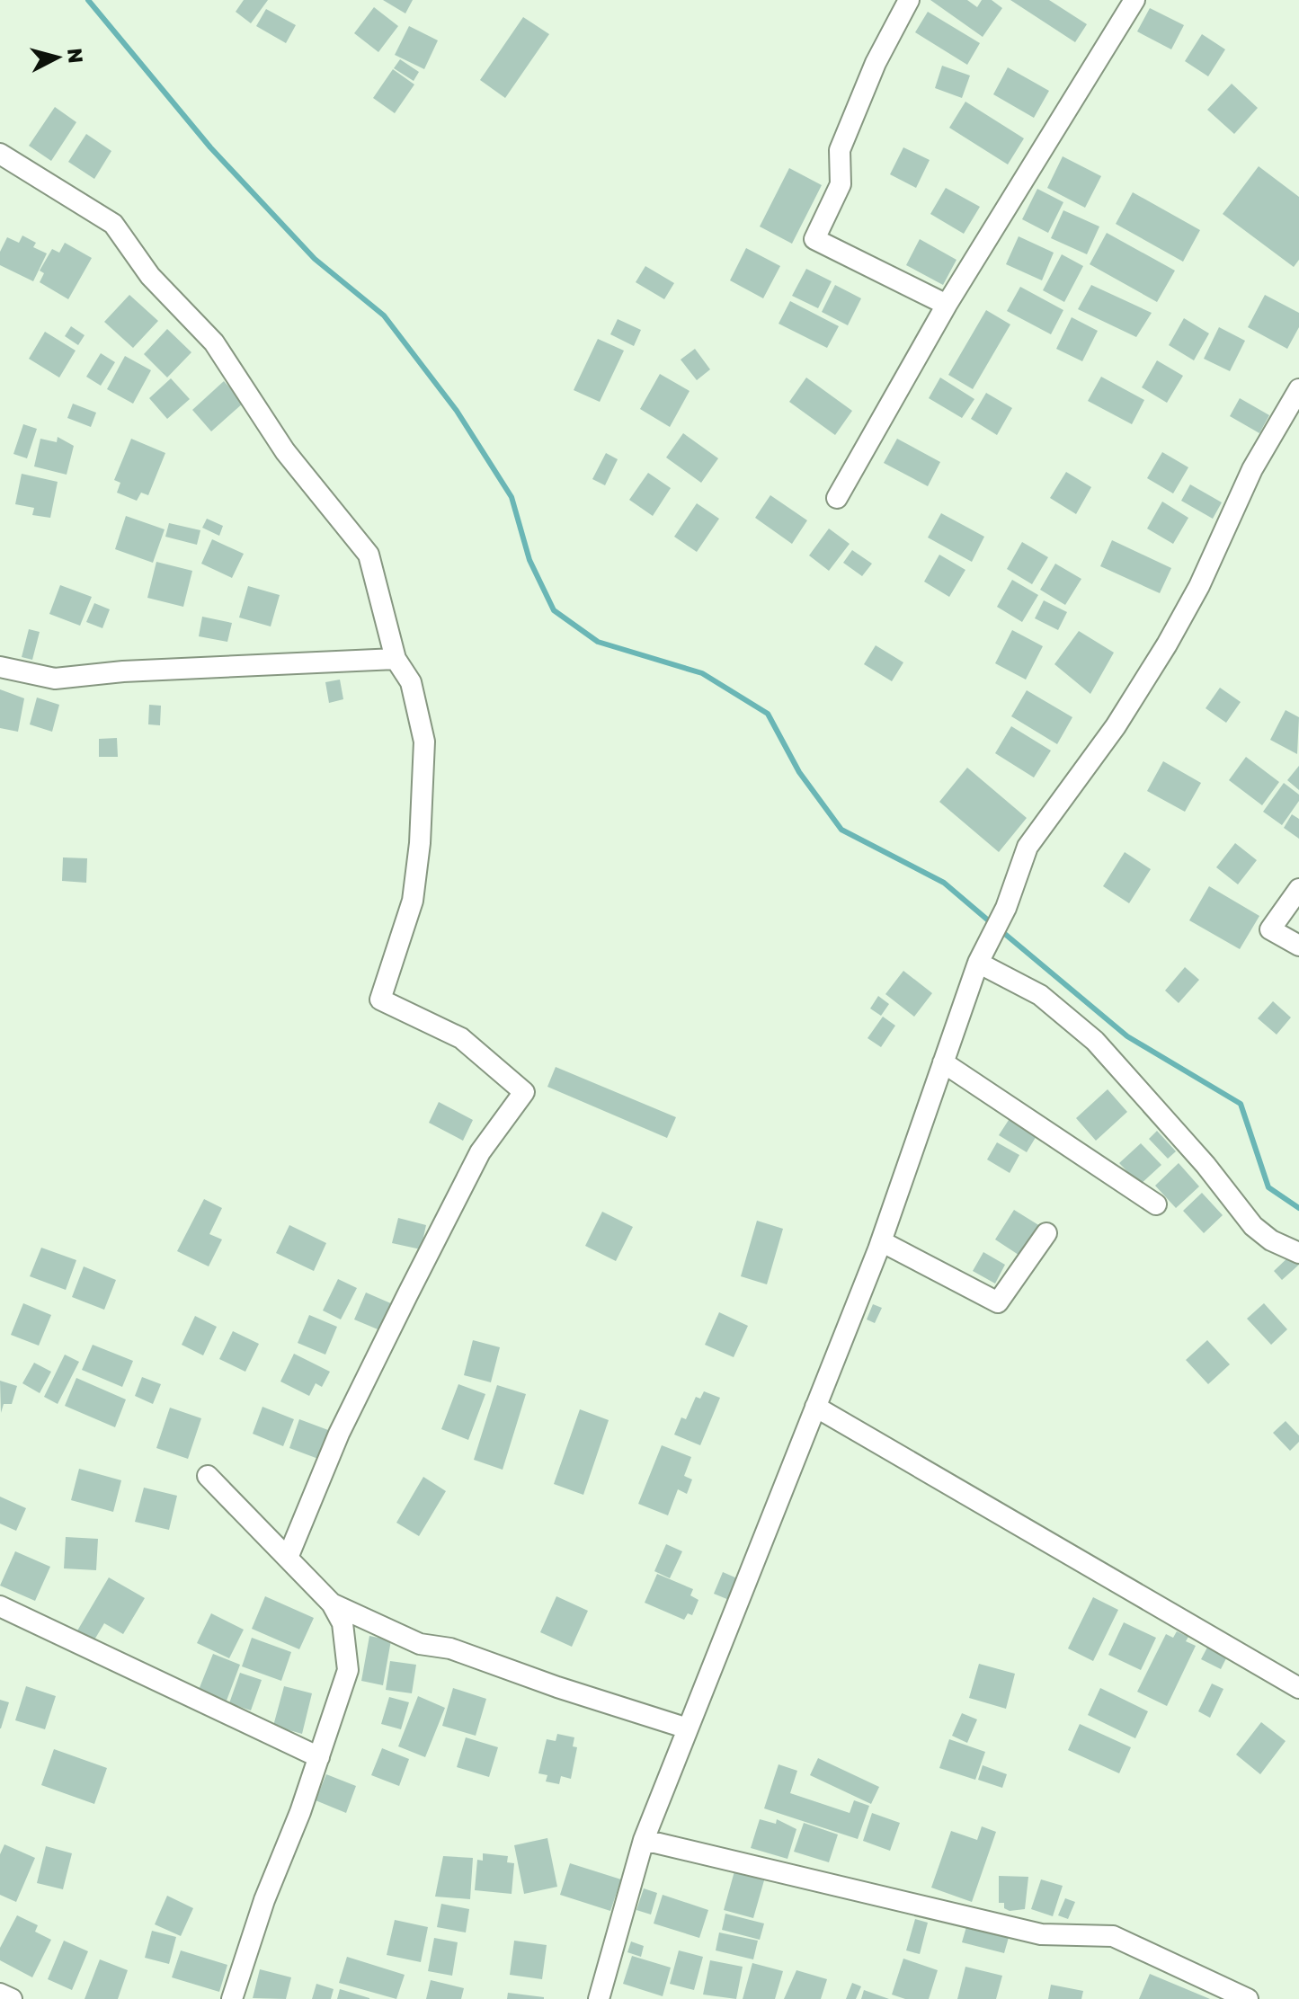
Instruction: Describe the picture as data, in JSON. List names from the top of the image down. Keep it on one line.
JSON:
{"north":"right"}
